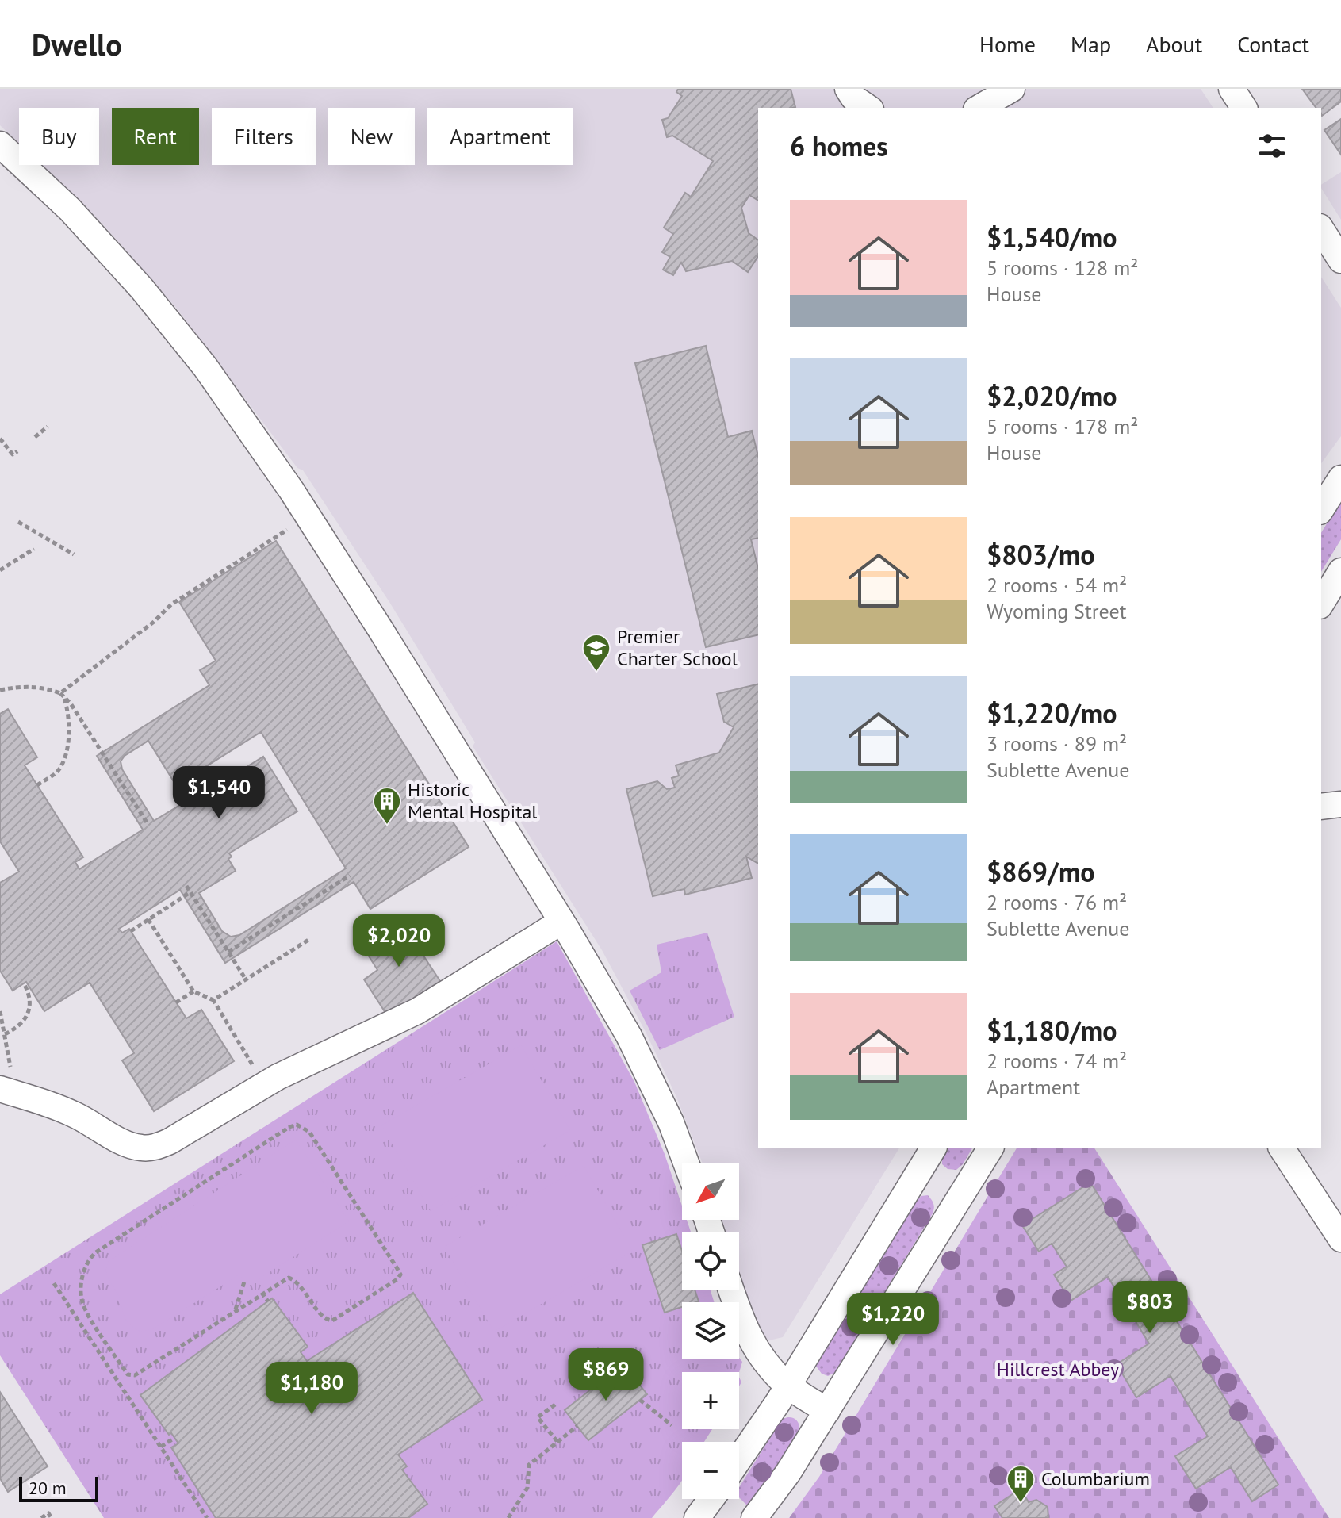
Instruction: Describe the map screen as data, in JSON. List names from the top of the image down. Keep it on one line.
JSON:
{"parks":["Hillcrest Abbey"],"places":{"school or university":["Premier Charter School"],"building":["Historic Mental Hospital","Columbarium"]},"scale_bar":"20 m","north":"bottom left","page":{"header":"Dwello","nav":["Home","Map","About","Contact"],"chip":["Buy","Rent","Filters","New","Apartment"],"heading":"6 homes","list":[{"name":"$1,540/mo","note":"5 rooms · 128 m² · House"},{"name":"$2,020/mo","note":"5 rooms · 178 m² · House"},{"name":"$803/mo","note":"2 rooms · 54 m² · Wyoming Street"},{"name":"$1,220/mo","note":"3 rooms · 89 m² · Sublette Avenue"},{"name":"$869/mo","note":"2 rooms · 76 m² · Sublette Avenue"},{"name":"$1,180/mo","note":"2 rooms · 74 m² · Apartment"}],"price":["$1,540","$2,020","$803","$1,220","$869","$1,180"],"map_buttons":["+","−"],"scale":"20 m"}}
